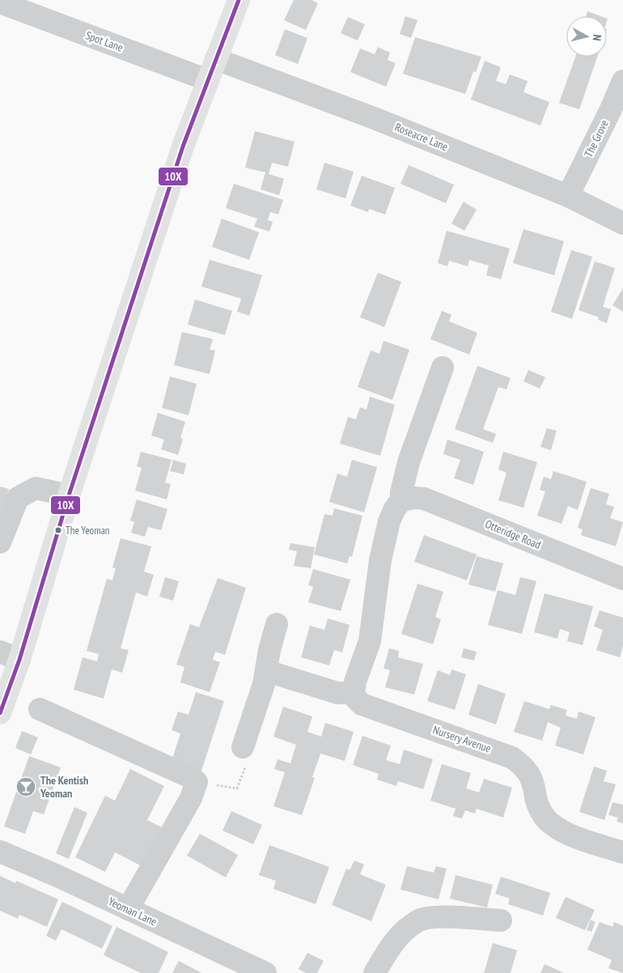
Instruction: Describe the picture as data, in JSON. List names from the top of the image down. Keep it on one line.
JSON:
{"streets":{"street":["Spot Lane","Roseacre Lane","The Grove","Otteridge Road","Nursery Avenue","Yeoman Lane"]},"crossings":[["Roseacre Lane","The Grove"]],"places":{"other":["The Yeoman"],"bar":["The Kentish Yeoman"]},"lines":["transit line 10X"],"north":"right"}
